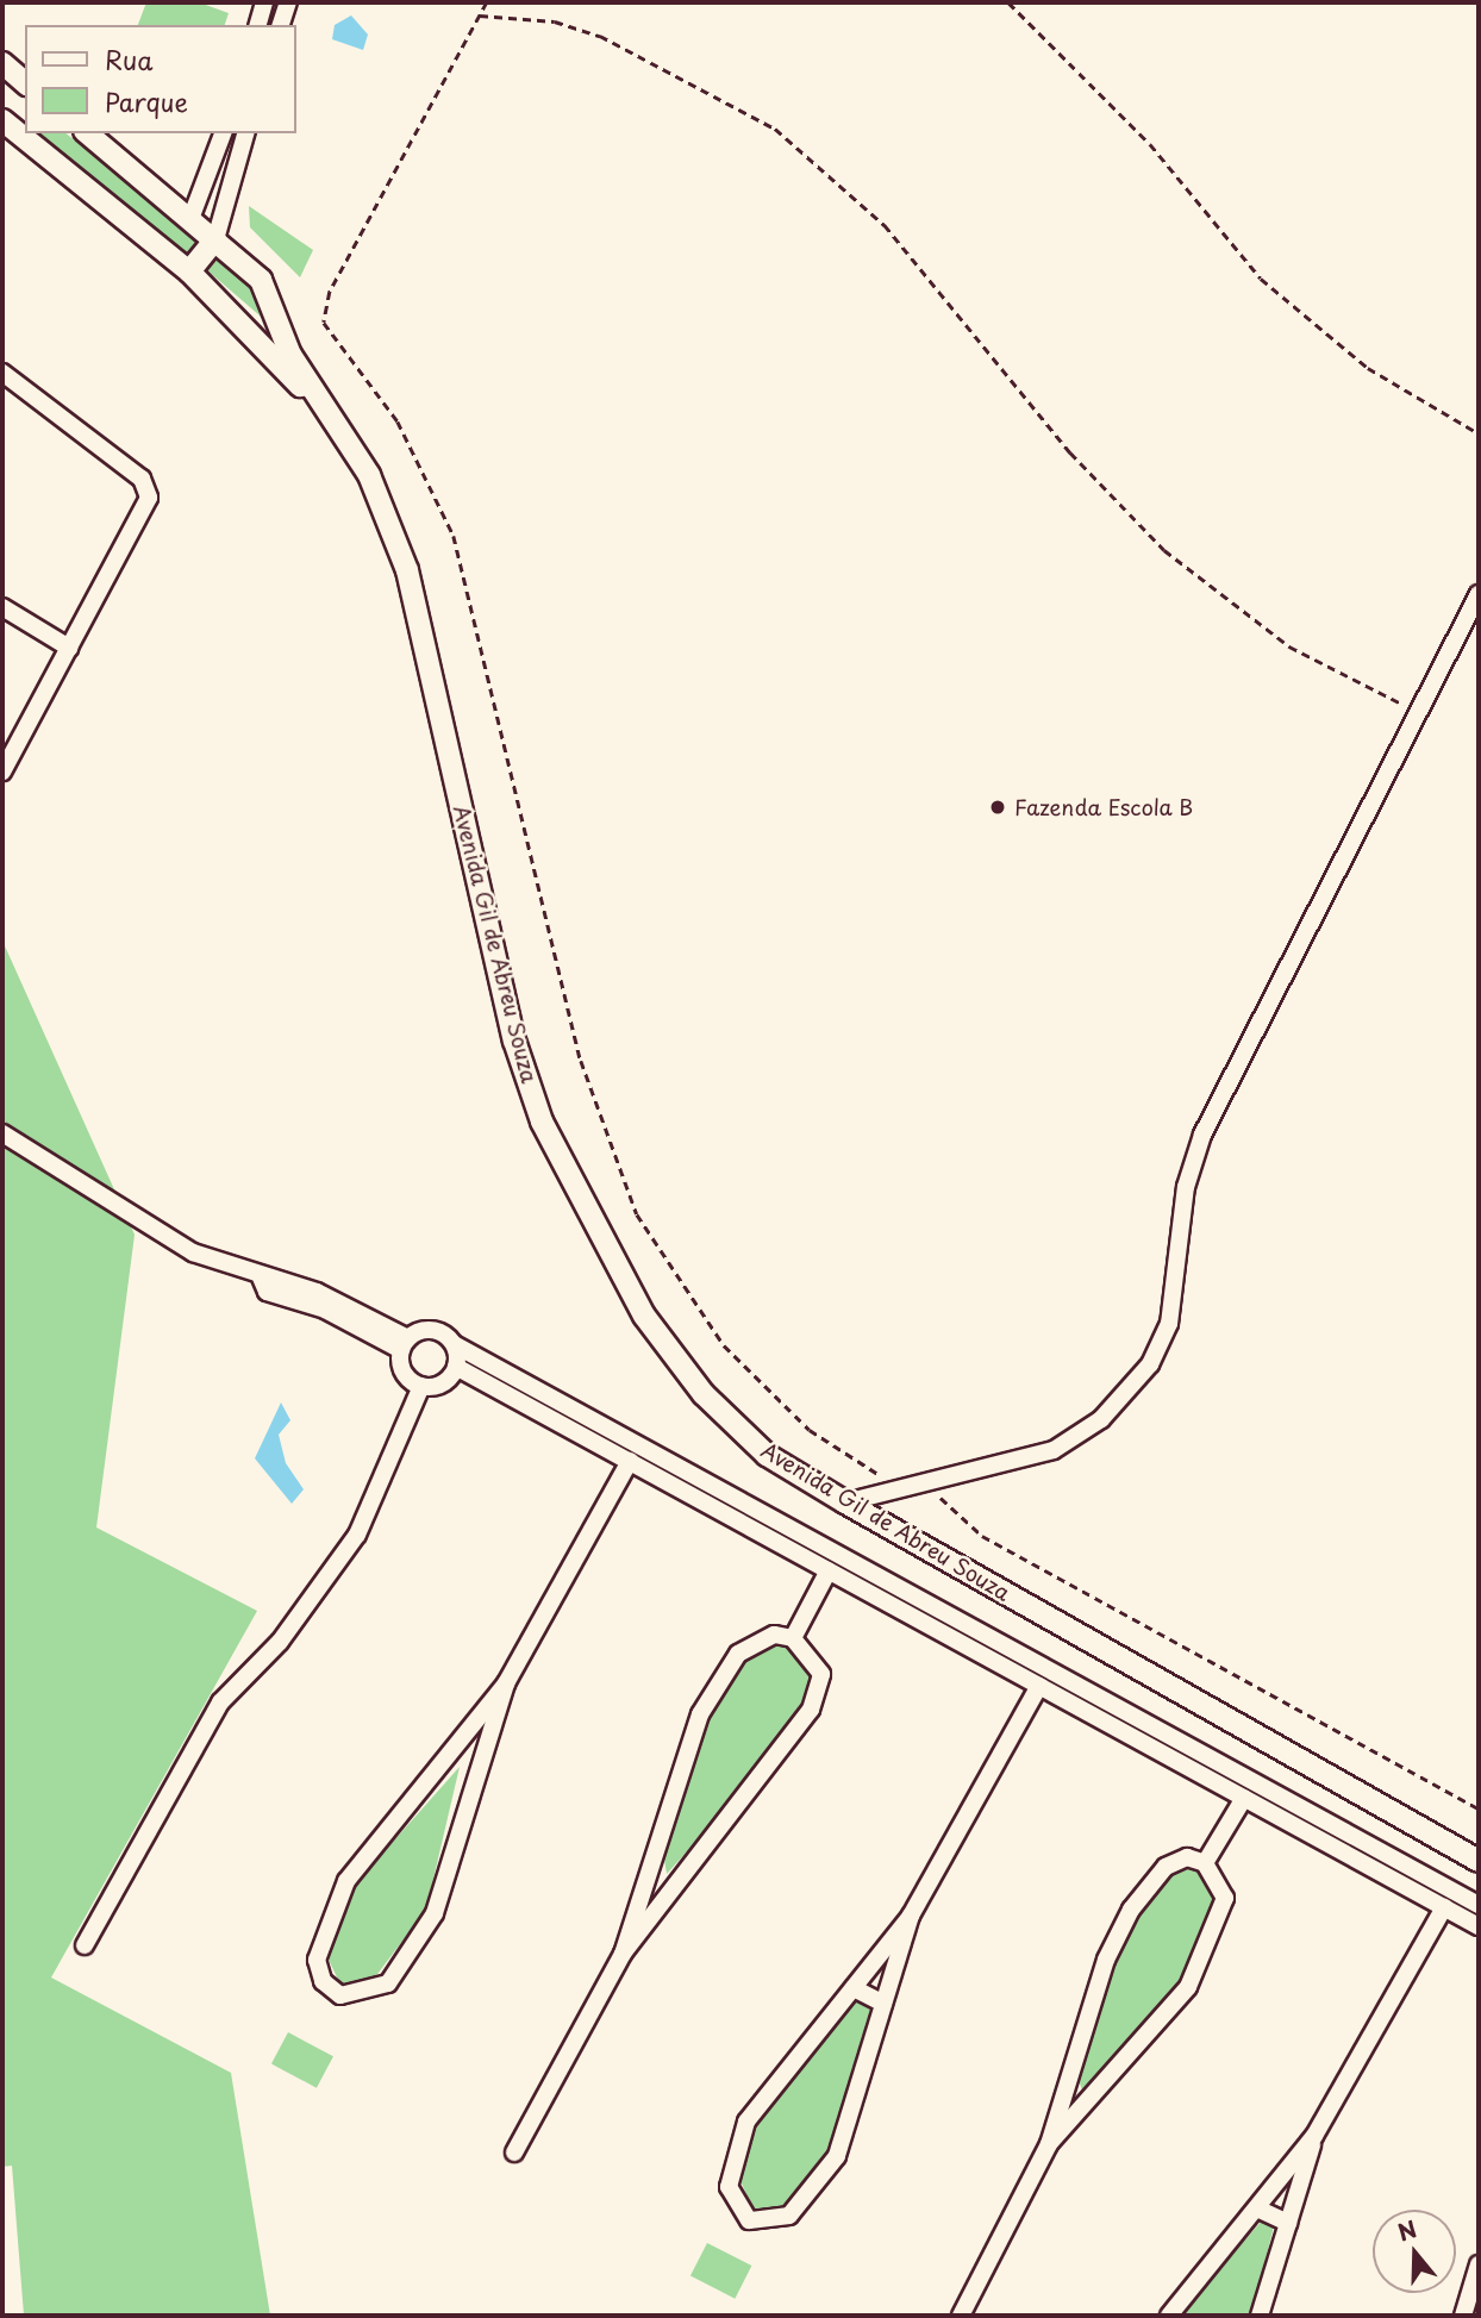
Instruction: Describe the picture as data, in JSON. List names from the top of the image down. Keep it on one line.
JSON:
{"streets":{"street":["Avenida Gil de Abreu Souza"]},"places":["Fazenda Escola B"],"legend":["Rua","Parque"],"north":"top"}
